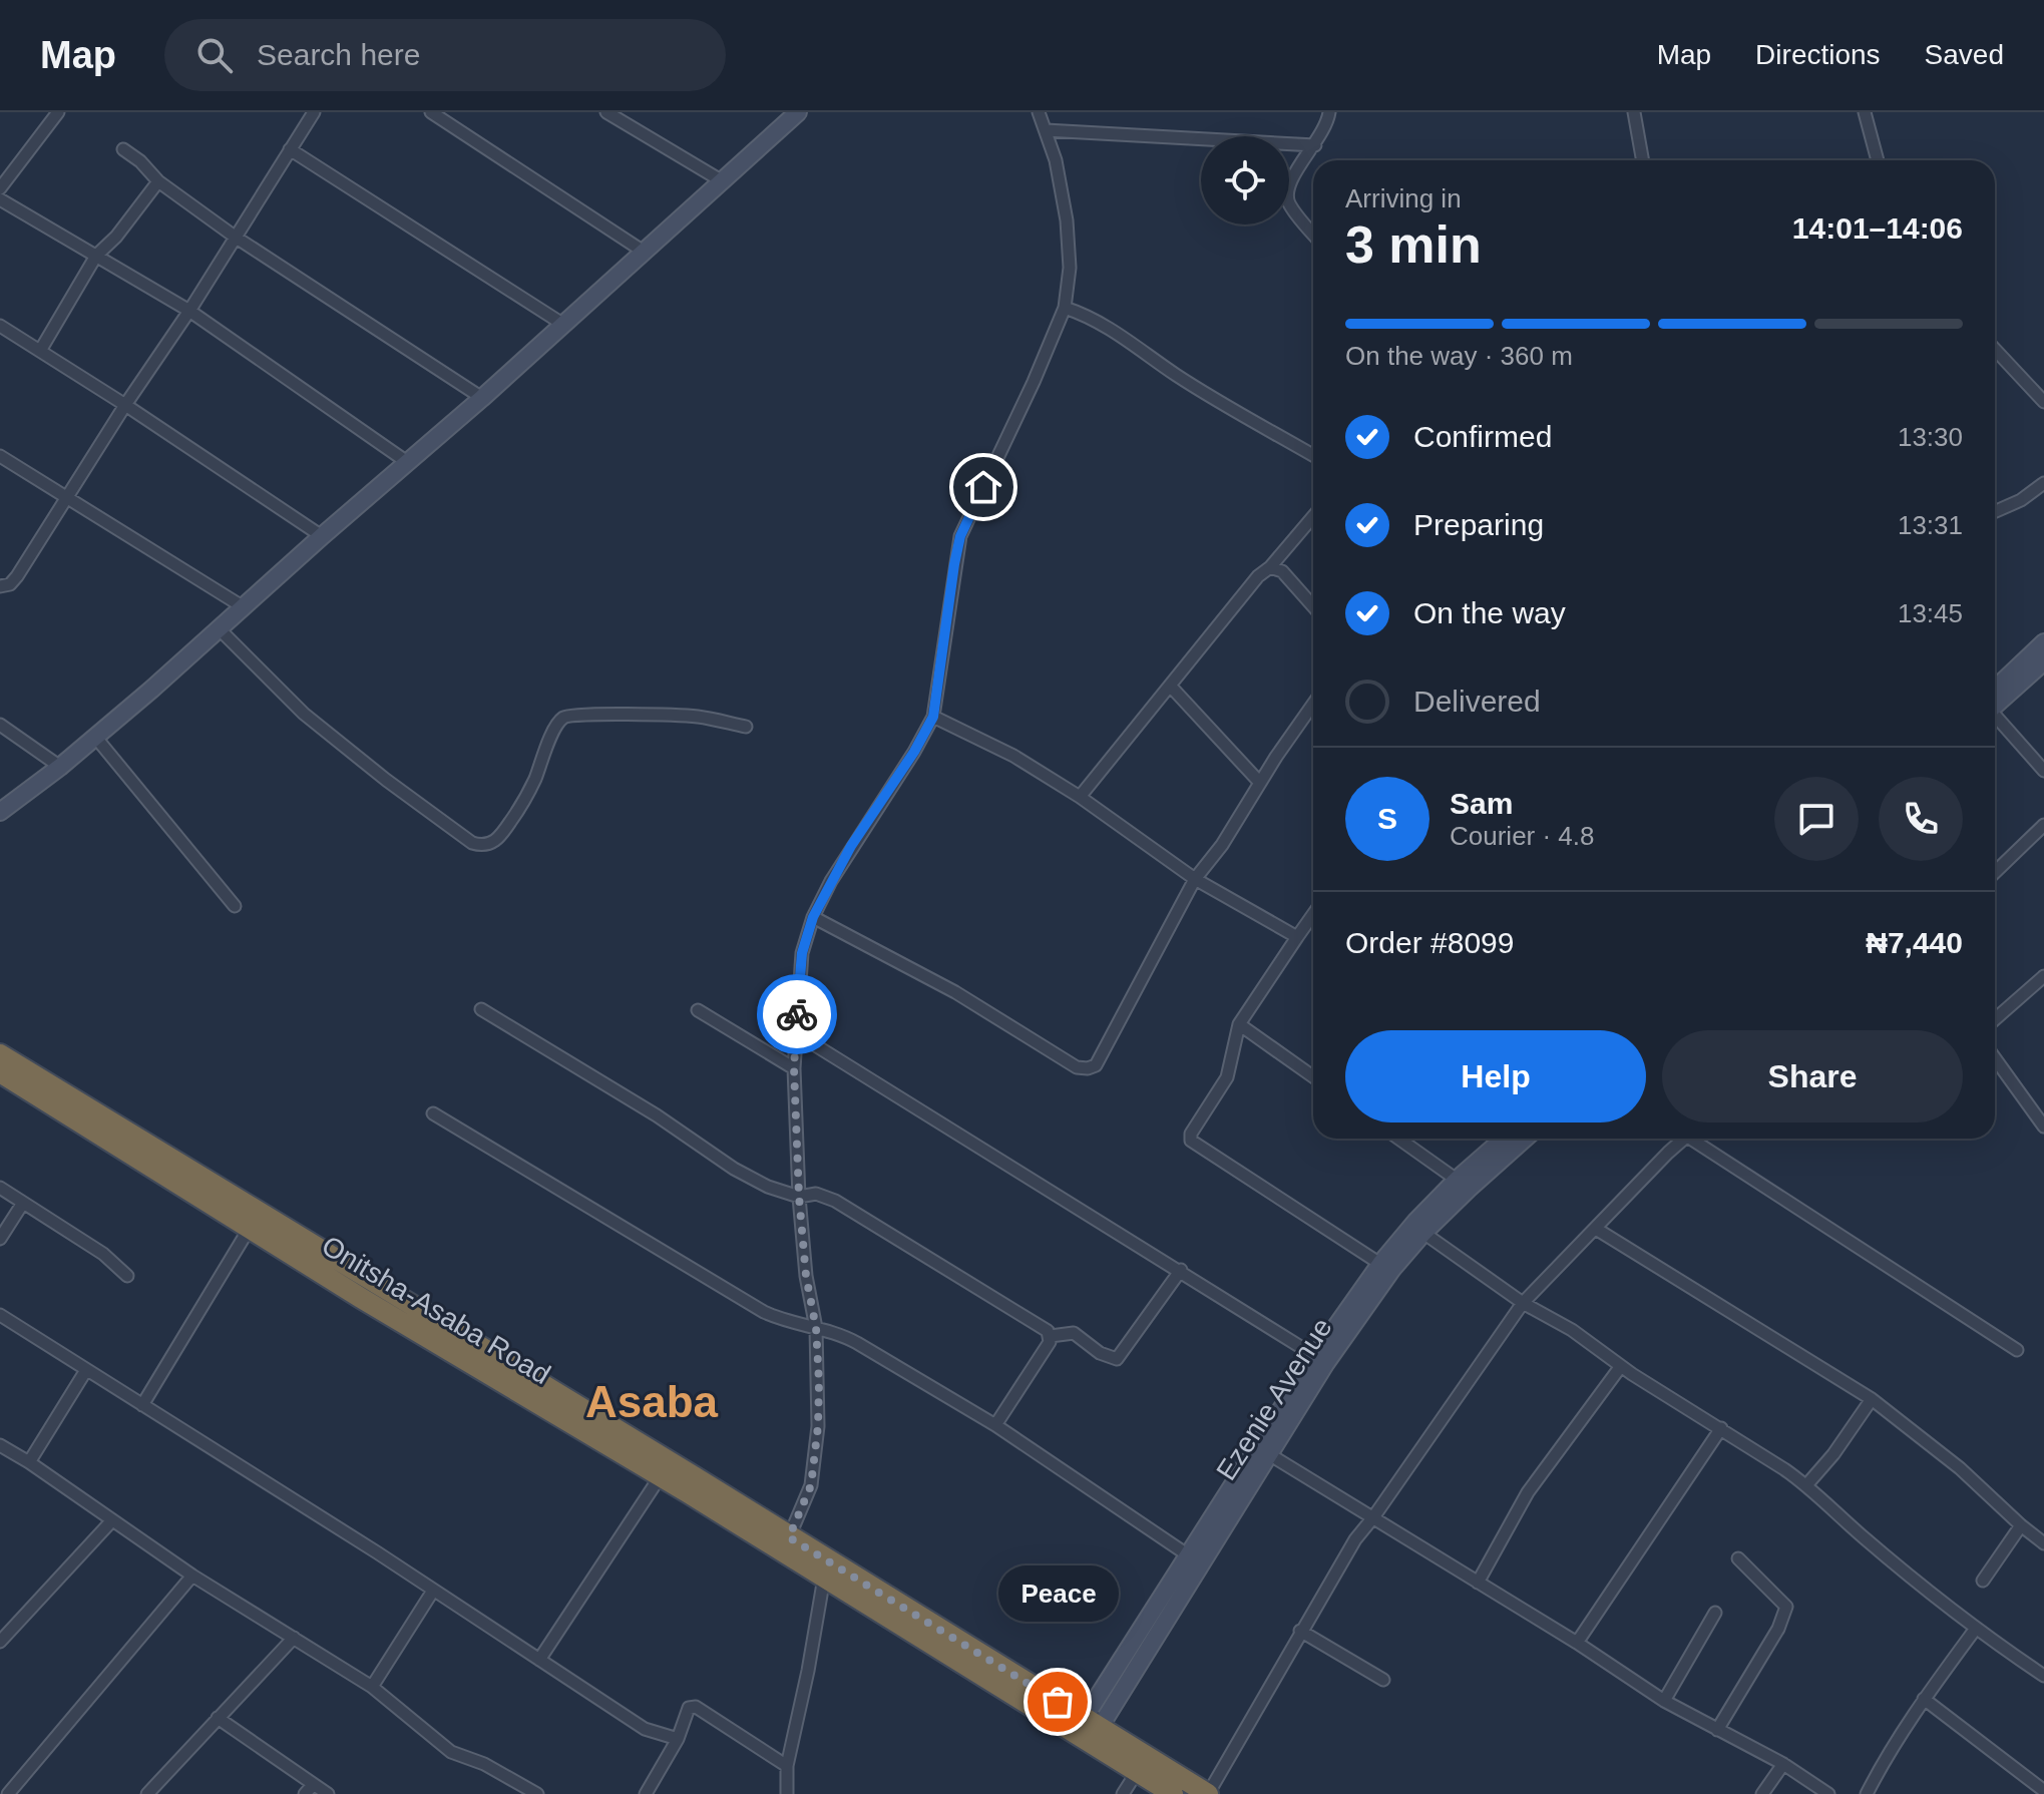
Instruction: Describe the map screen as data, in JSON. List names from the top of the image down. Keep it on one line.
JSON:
{"streets":{"highway":["Onitsha-Asaba Road"],"street":["Ezenie Avenue"]},"districts":["Asaba"],"places":["Peace"],"page":{"header":"Map","search":"Search here","nav":["Map","Directions","Saved"],"heading":["3 min","Arriving in","14:01–14:06"],"panel":["Sam","Courier · 4.8","Order #8099","₦7,440"],"bar":"On the way · 360 m","list":[["Confirmed","13:30"],["Preparing","13:31"],["On the way","13:45"],"Delivered"],"round":"S","buttons":["Help","Share"],"bubble":"Peace"}}
